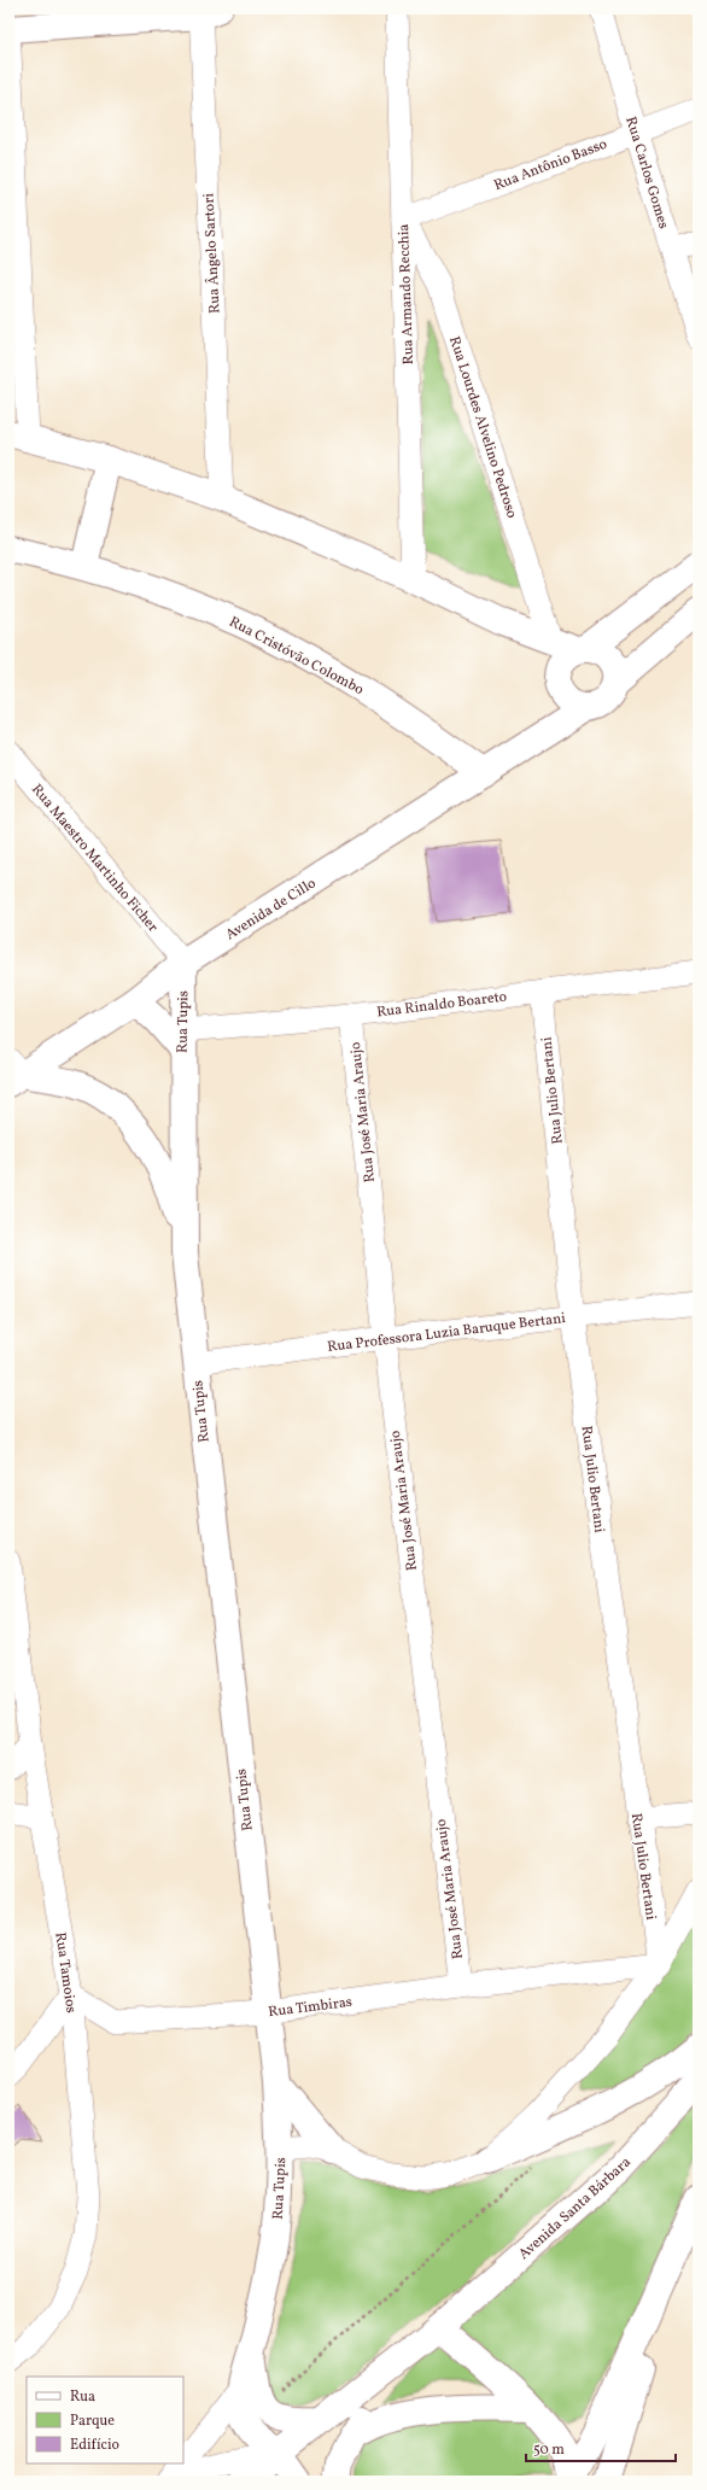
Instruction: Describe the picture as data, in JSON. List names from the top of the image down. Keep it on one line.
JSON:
{"streets":{"main road":["Rua Cristóvão Colombo","Avenida de Cillo","Rua Tupis","Avenida Santa Bárbara"],"street":["Rua Antônio Basso","Rua Carlos Gomes","Rua Ângelo Sartori","Rua Armando Recchia","Rua Lourdes Alvelino Pedroso","Rua Maestro Martinho Ficher","Rua Rinaldo Boareto","Rua Julio Bertani","Rua José Maria Araujo","Rua Professora Luzia Baruque Bertani","Rua Tamoios","Rua Timbiras"]},"crossings":[["Rua Antônio Basso","Rua Carlos Gomes"],["Rua Antônio Basso","Rua Armando Recchia"],["Rua Antônio Basso","Rua Lourdes Alvelino Pedroso"],["Rua Armando Recchia","Rua Lourdes Alvelino Pedroso"],["Rua Cristóvão Colombo","Avenida de Cillo"],["Rua Maestro Martinho Ficher","Avenida de Cillo"],["Rua Maestro Martinho Ficher","Rua Tupis"],["Avenida de Cillo","Rua Tupis"],["Rua Rinaldo Boareto","Rua Tupis"],["Rua Rinaldo Boareto","Rua Julio Bertani"],["Rua Rinaldo Boareto","Rua José Maria Araujo"],["Rua Tupis","Rua Professora Luzia Baruque Bertani"],["Rua Tupis","Rua Timbiras"],["Rua Tupis","Avenida Santa Bárbara"],["Rua Julio Bertani","Rua Professora Luzia Baruque Bertani"],["Rua Julio Bertani","Rua Timbiras"],["Rua José Maria Araujo","Rua Professora Luzia Baruque Bertani"],["Rua José Maria Araujo","Rua Timbiras"],["Rua Tamoios","Rua Timbiras"]],"legend":["Rua","Parque","Edifício"],"scale_bar":"50 m"}
